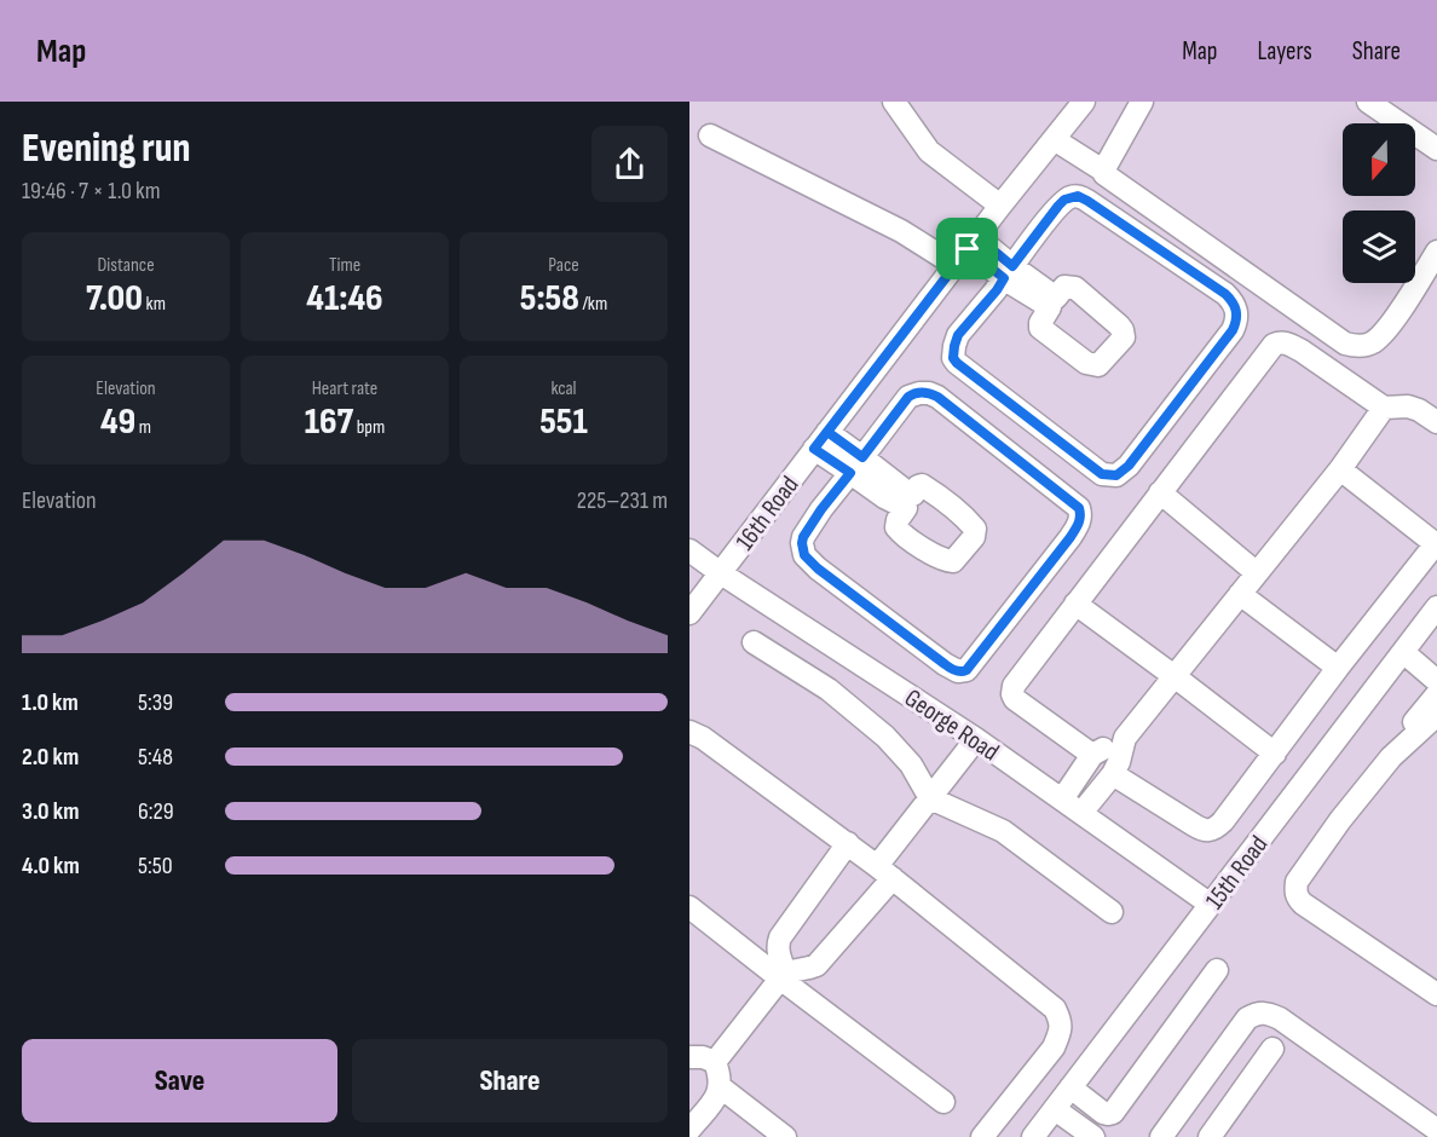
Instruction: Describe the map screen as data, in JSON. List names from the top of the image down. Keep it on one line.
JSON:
{"streets":{"street":["16th Road","George Road","15th Road"]},"crossings":[["16th Road","George Road"],["George Road","15th Road"]],"north":"bottom","page":{"header":"Map","nav":["Map","Layers","Share"],"heading":["Evening run","19:46 · 7 × 1.0 km"],"stats":[["Distance","7.00 km"],["Time","41:46"],["Pace","5:58 /km"],["Elevation","49 m"],["Heart rate","167 bpm"],["kcal","551"]],"chart":["Elevation","225–231 m"],"list":[{"name":"1.0 km","note":"5:39"},{"name":"2.0 km","note":"5:48"},{"name":"3.0 km","note":"6:29"},{"name":"4.0 km","note":"5:50"}],"buttons":["Save","Share"]}}
